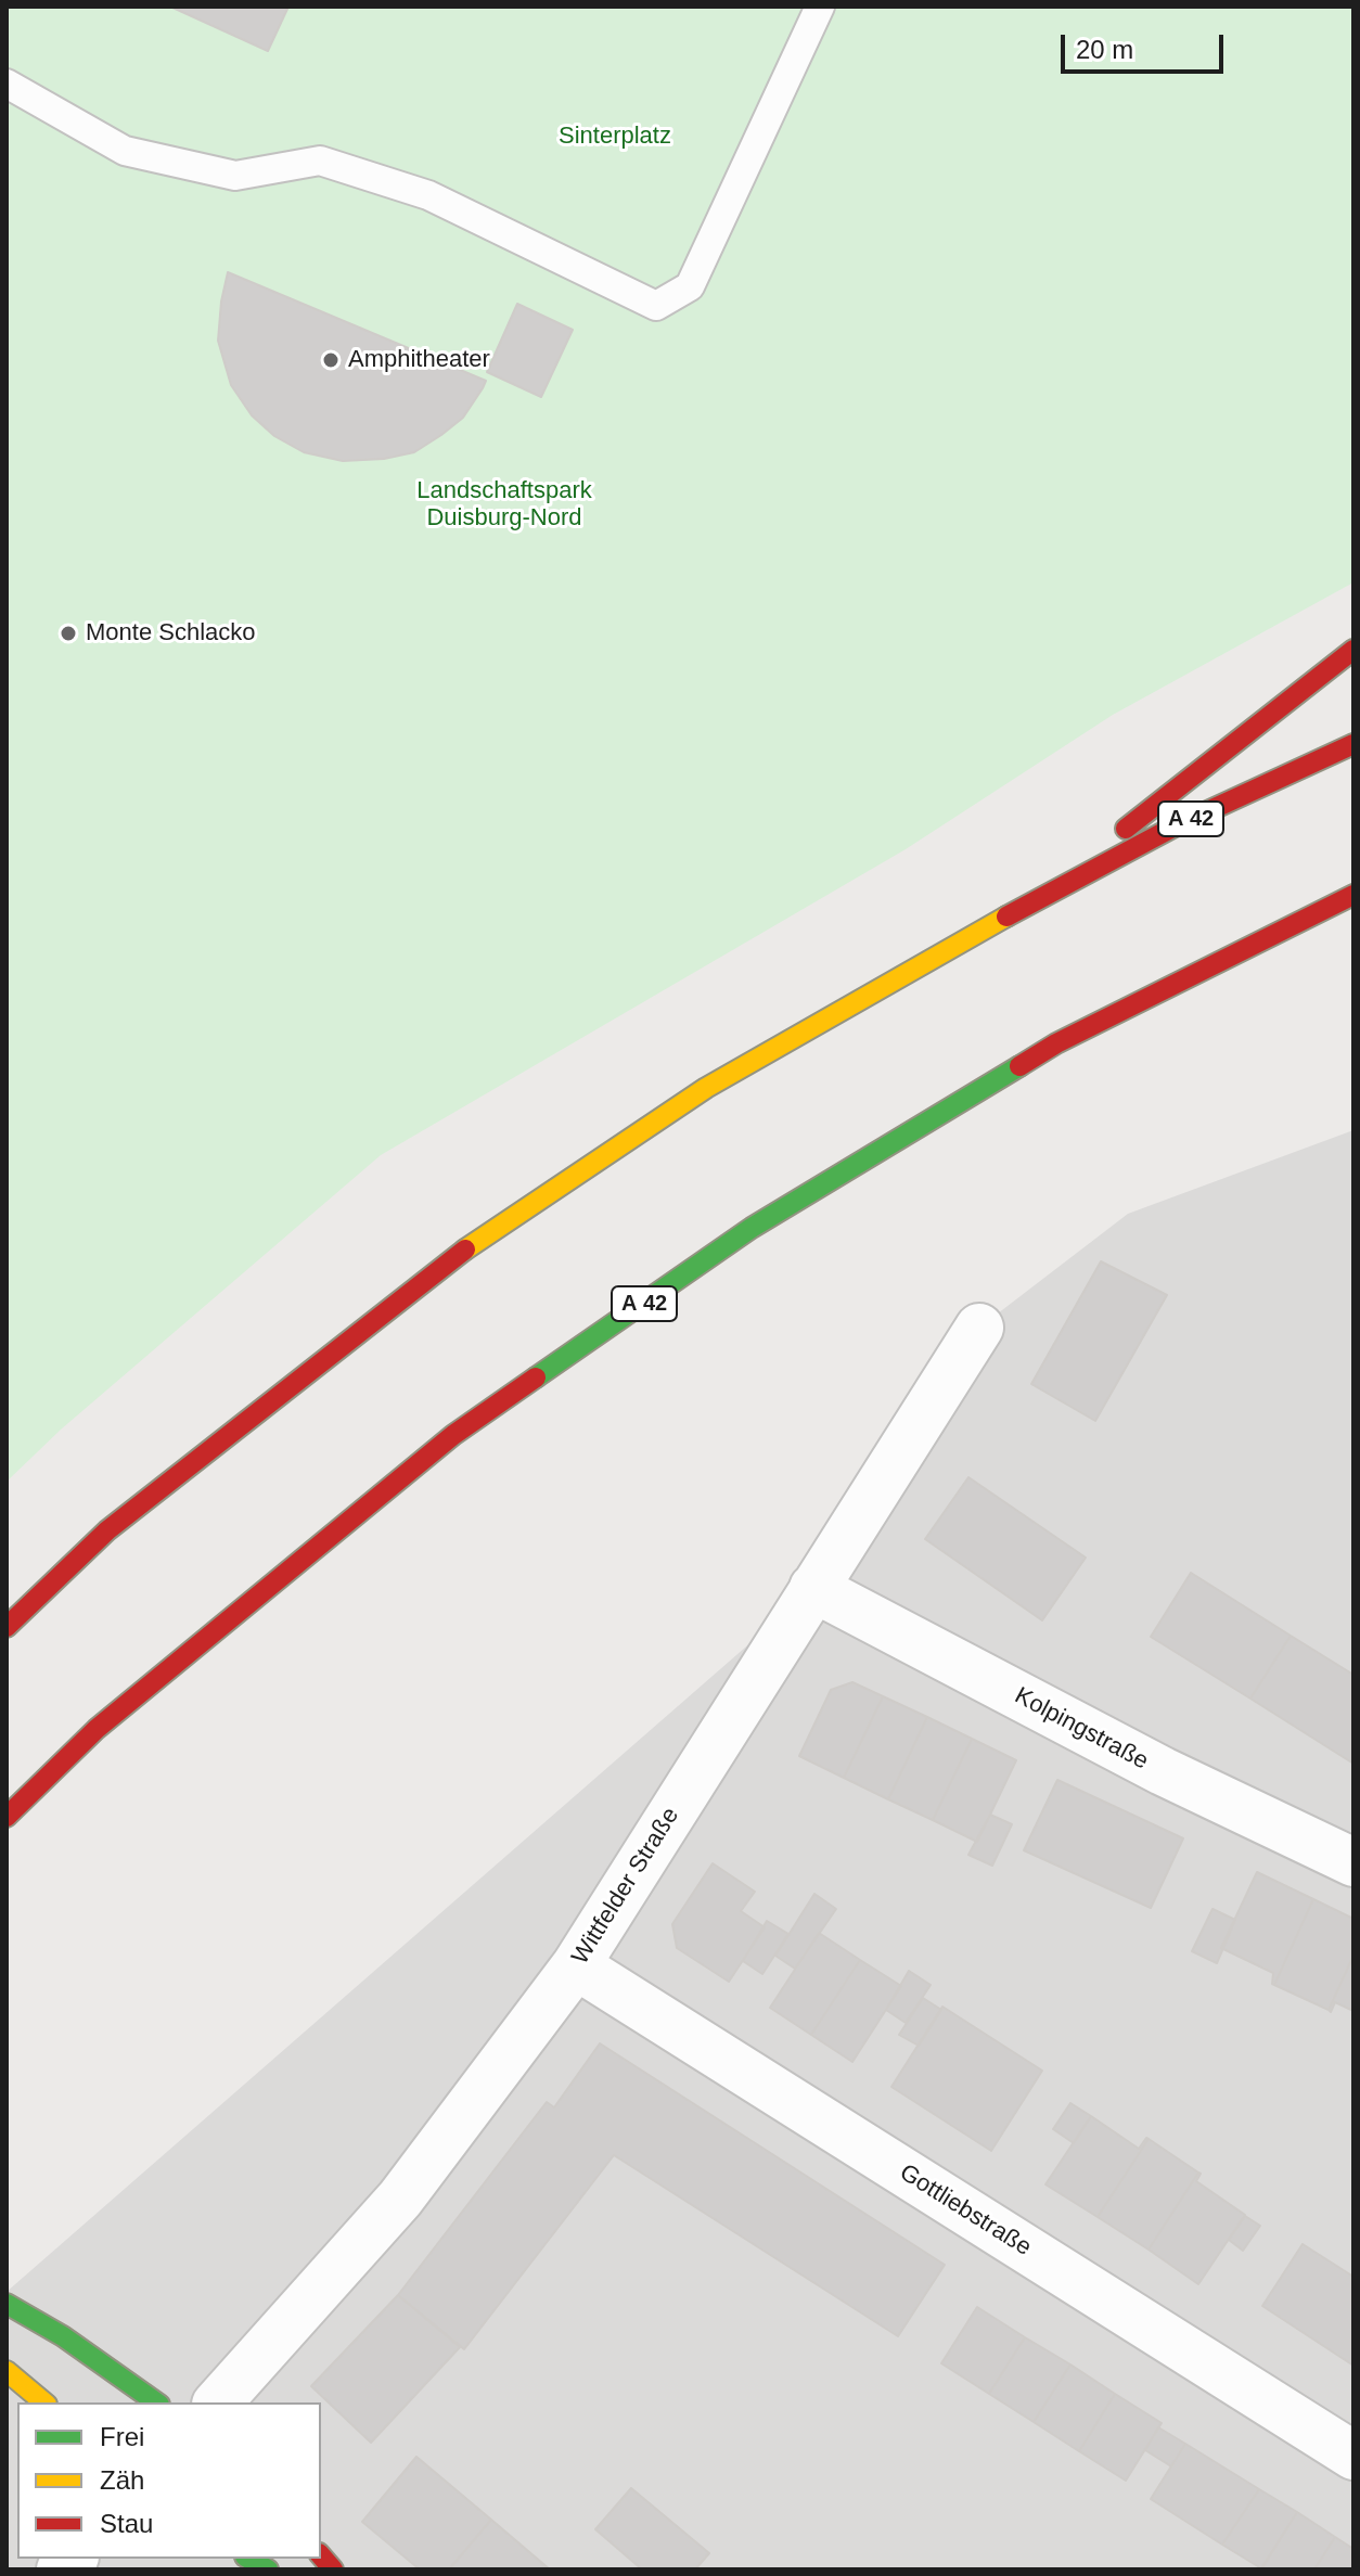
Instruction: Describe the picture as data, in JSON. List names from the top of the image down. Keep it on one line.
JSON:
{"streets":{"main road":["A 42"],"street":["Kolpingstraße","Wittfelder Straße","Gottliebstraße"]},"crossings":[["Kolpingstraße","Wittfelder Straße"],["Wittfelder Straße","Gottliebstraße"]],"parks":["Sinterplatz","Landschaftspark Duisburg-Nord"],"places":["Amphitheater","Monte Schlacko"],"legend":["Frei","Zäh","Stau"],"scale_bar":"20 m"}
